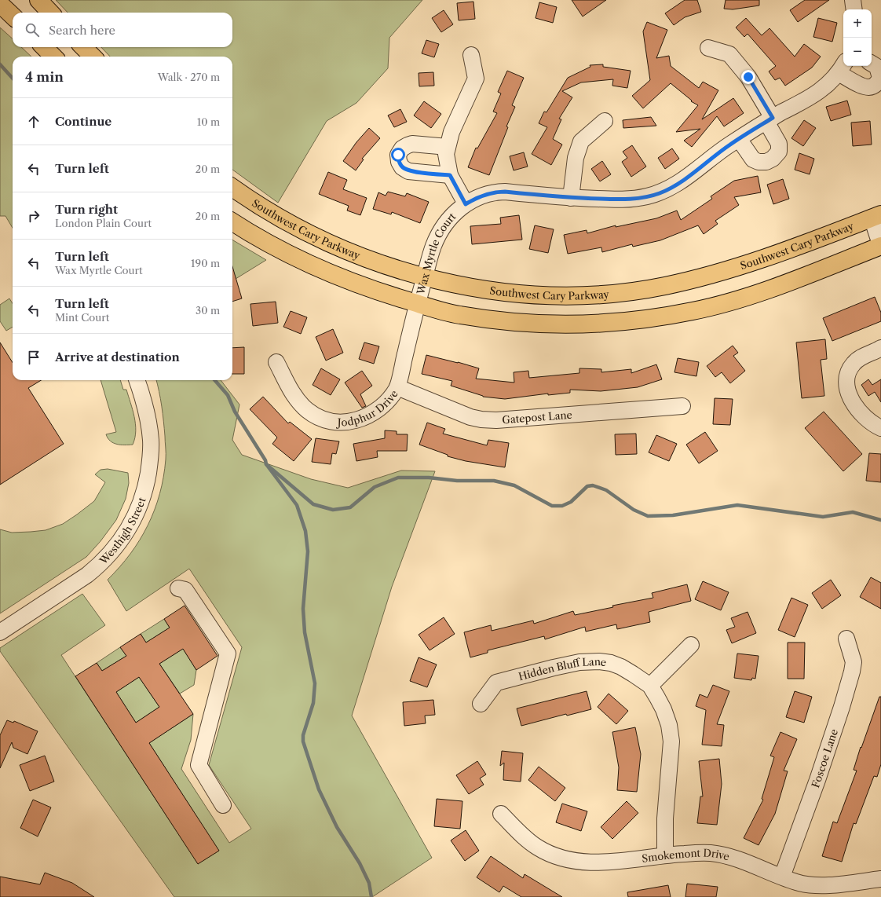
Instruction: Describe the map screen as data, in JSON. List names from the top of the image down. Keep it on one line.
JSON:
{"streets":{"main road":["Southwest Cary Parkway"],"street":["Wax Myrtle Court","Jodphur Drive","Gatepost Lane","Westhigh Street","Hidden Bluff Lane","Foscoe Lane","Smokemont Drive"]},"crossings":[["Southwest Cary Parkway","Wax Myrtle Court"],["Wax Myrtle Court","Jodphur Drive"],["Jodphur Drive","Gatepost Lane"],["Hidden Bluff Lane","Smokemont Drive"],["Foscoe Lane","Smokemont Drive"]],"page":{"map_buttons":["+","−"],"search":"Search here","heading":["4 min","Walk · 270 m"],"list":[["Continue","10 m"],["Turn left","20 m"],["Turn right","London Plain Court","20 m"],["Turn left","Wax Myrtle Court","190 m"],["Turn left","Mint Court","30 m"],"Arrive at destination"]}}
